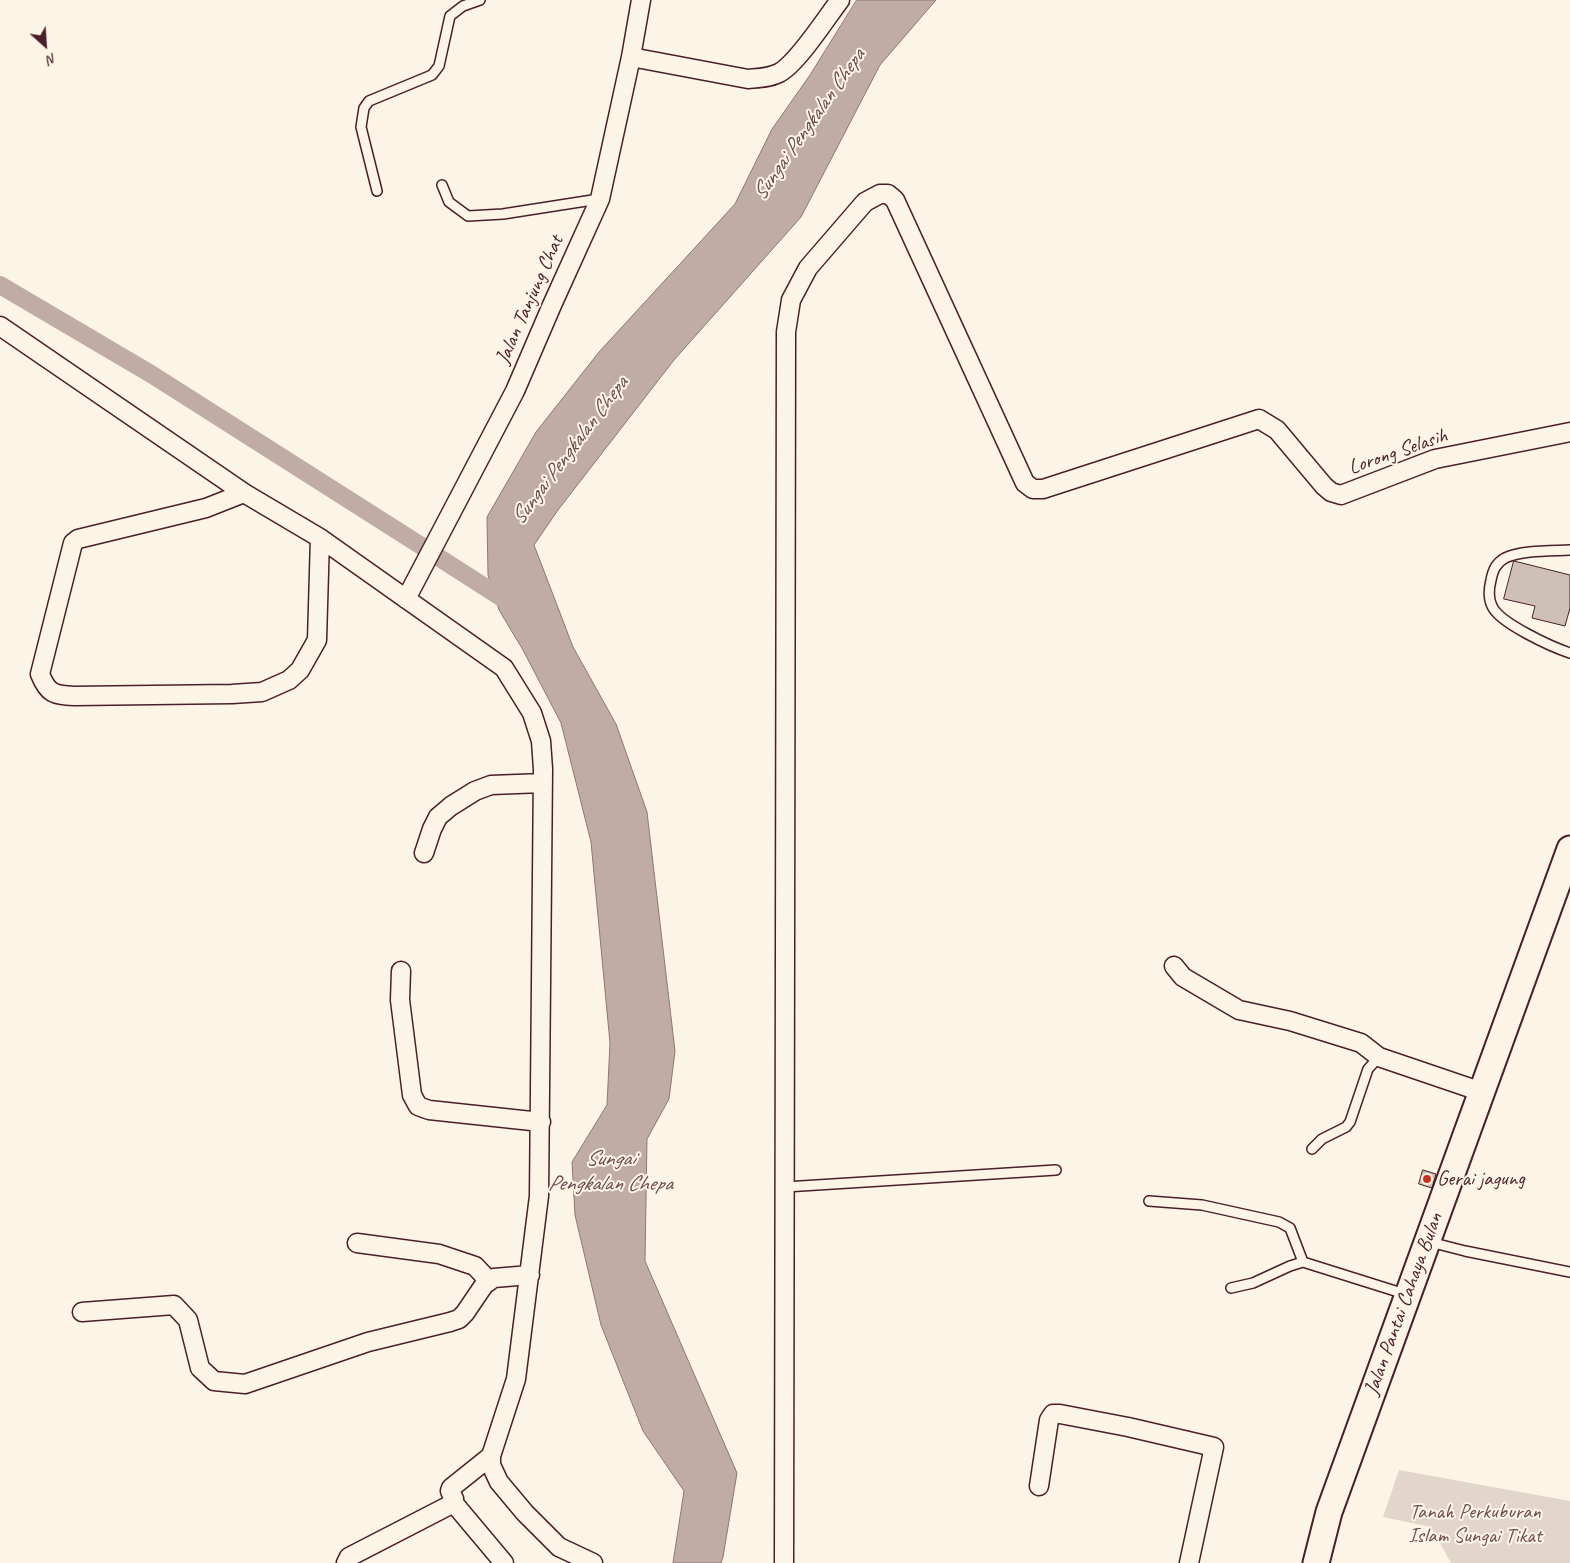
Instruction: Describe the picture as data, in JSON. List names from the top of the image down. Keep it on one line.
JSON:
{"streets":{"main road":["Jalan Pantai Cahaya Bulan"],"street":["Jalan Tanjung Chat","Lorong Selasih"]},"water":["Sungai Pengkalan Chepa"],"parks":["Tanah Perkuburan Islam Sungai Tikat"],"places":["Gerai jagung"],"north":"bottom right"}
